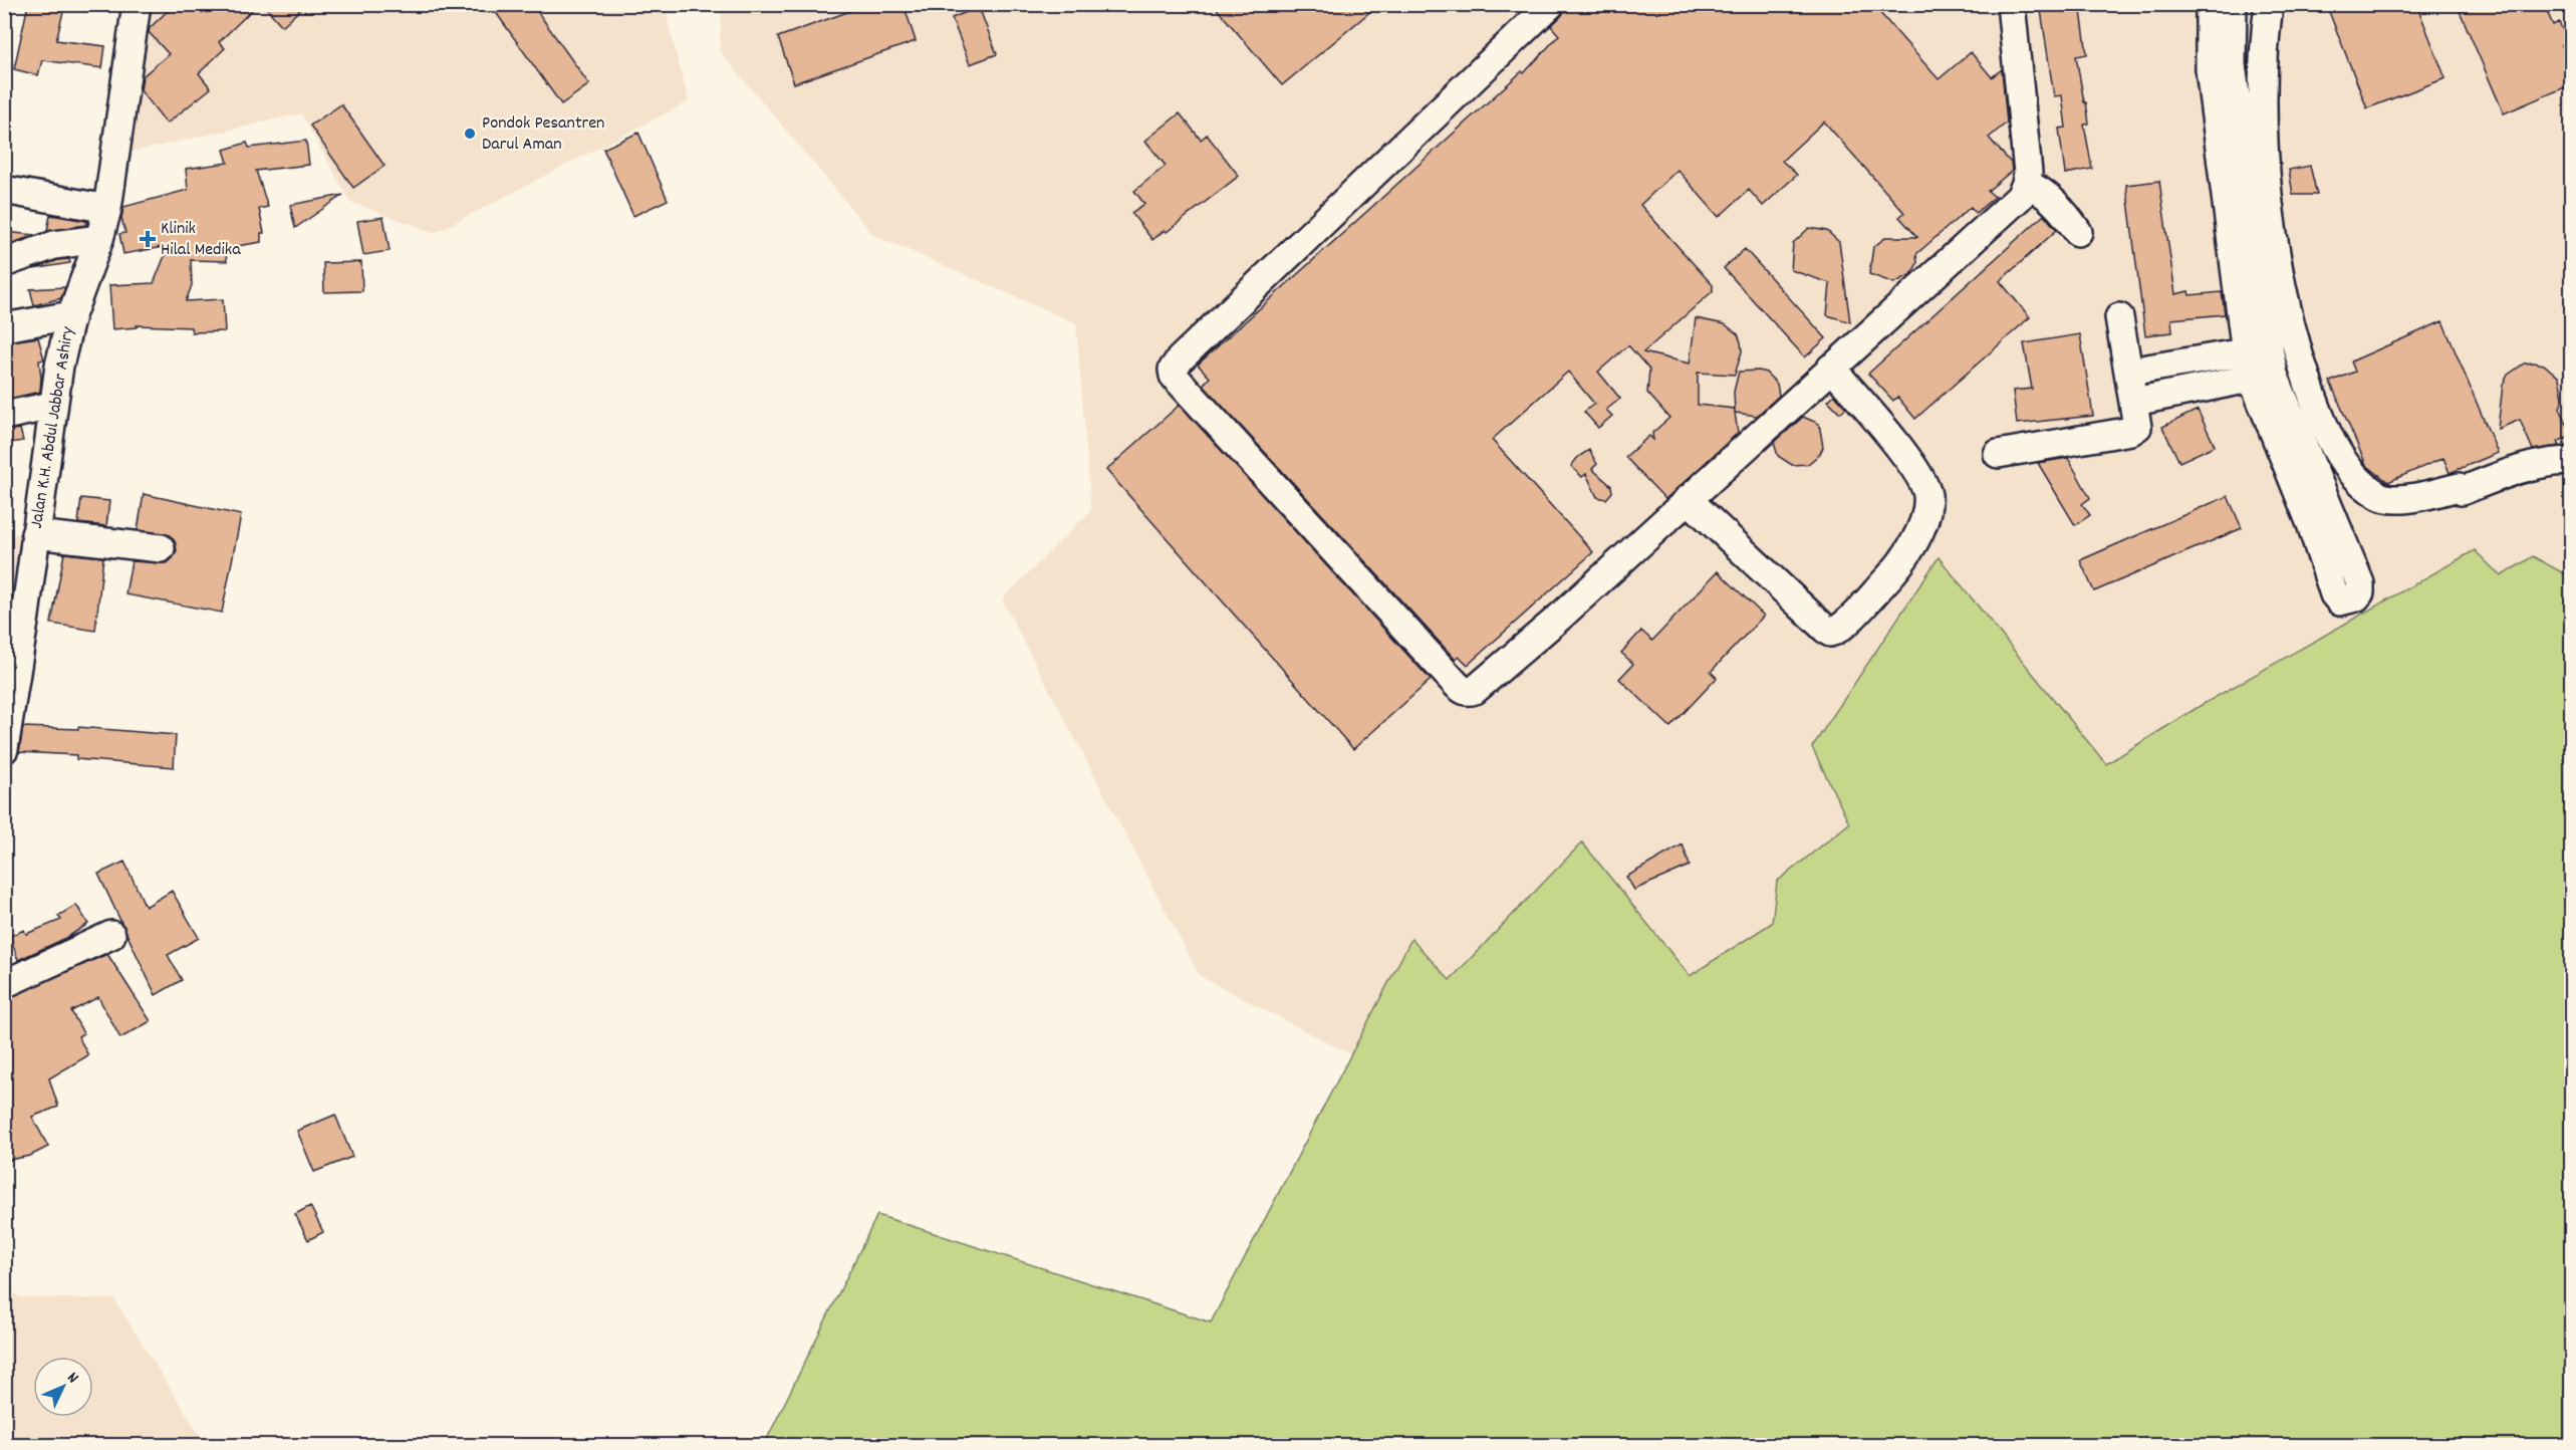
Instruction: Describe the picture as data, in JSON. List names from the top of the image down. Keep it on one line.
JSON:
{"streets":{"street":["Jalan K.H. Abdul Jabbar Ashiry"]},"places":{"other":["Pondok Pesantren Darul Aman"],"health":["Klinik Hilal Medika"]},"north":"top right"}
